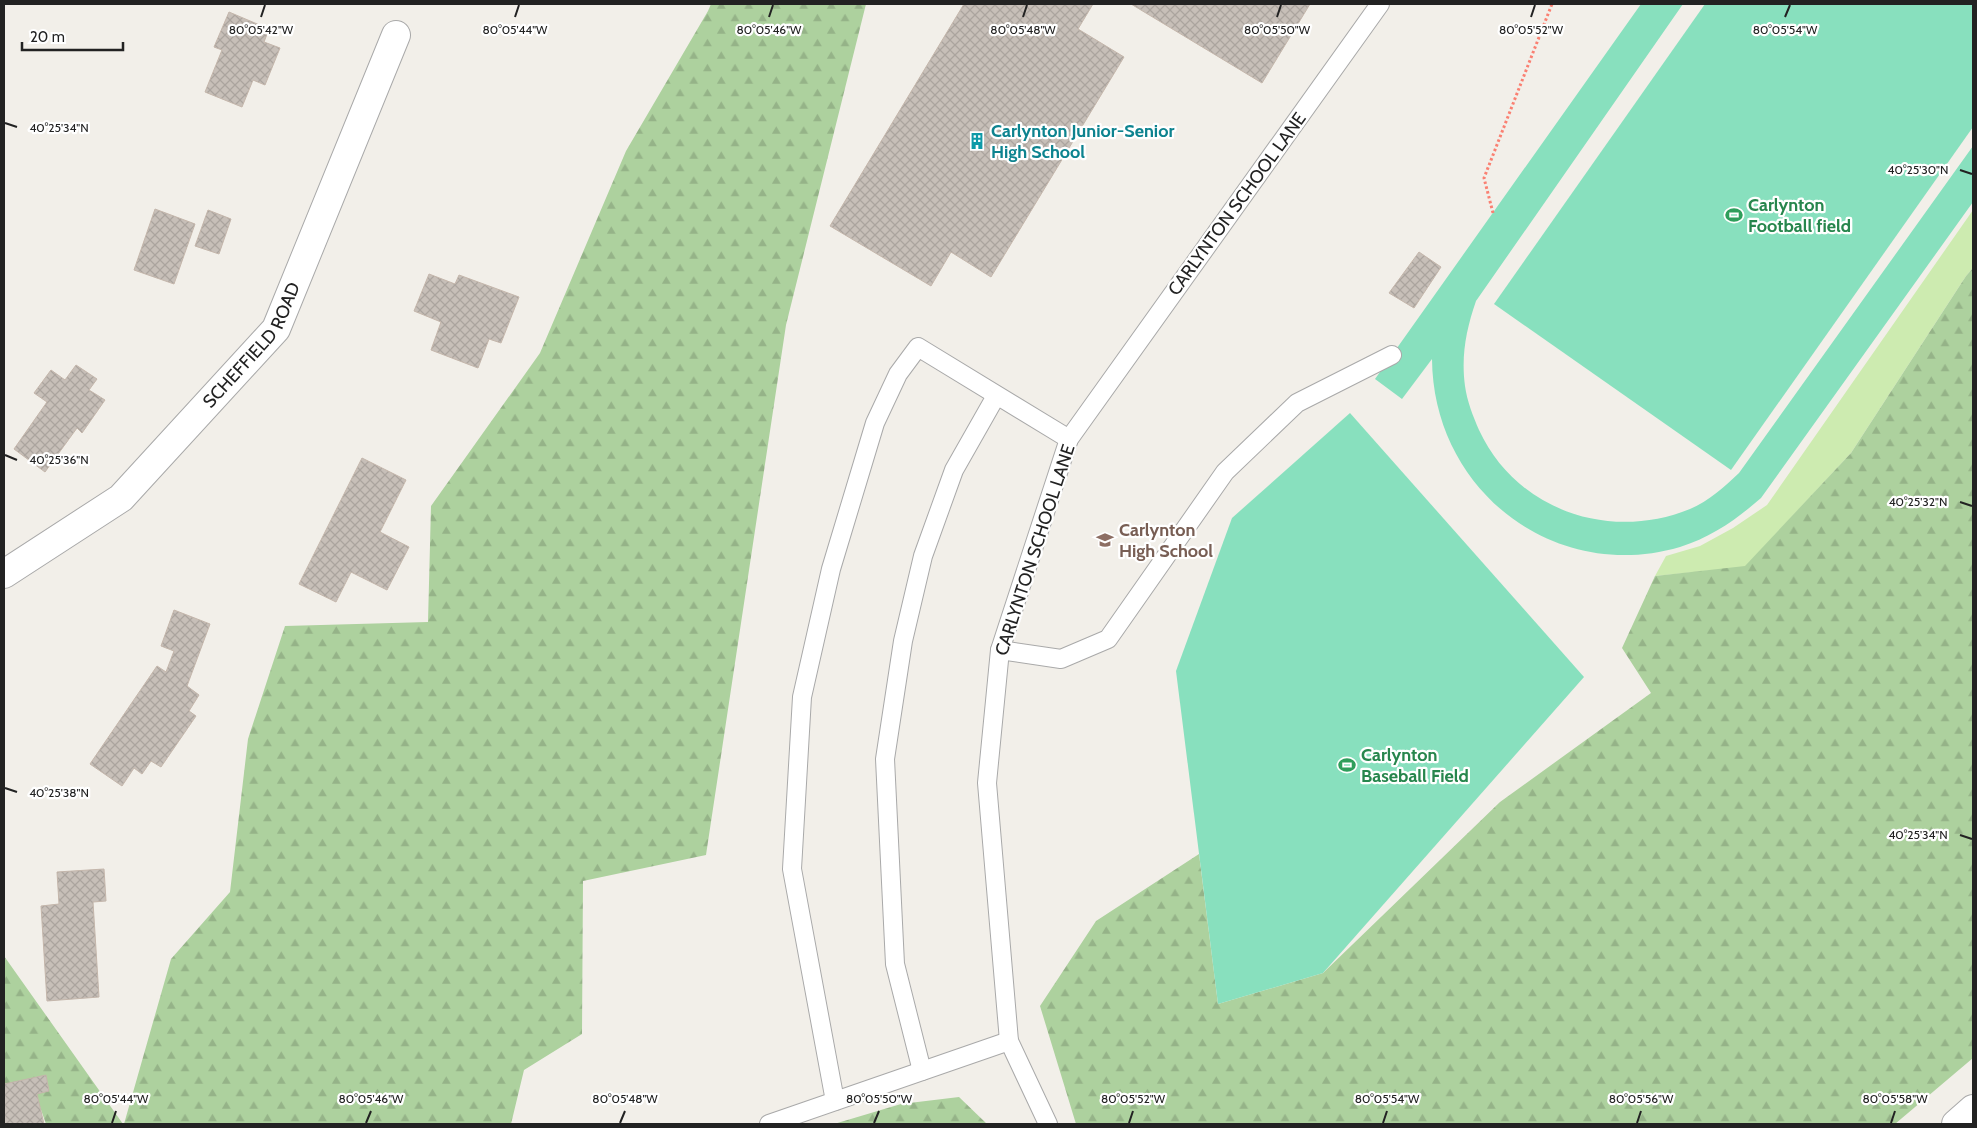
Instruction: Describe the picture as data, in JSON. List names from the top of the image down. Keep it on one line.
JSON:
{"streets":{"street":["SCHEFFIELD ROAD"],"lane":["CARLYNTON SCHOOL LANE"]},"places":{"building":["Carlynton Junior-Senior High School"],"sports":["Carlynton Football field","Carlynton Baseball Field"],"school or university":["Carlynton High School"]},"scale_bar":"20 m","coordinates":["80°05'42\"W","80°05'44\"W","80°05'46\"W","80°05'48\"W","80°05'50\"W","80°05'52\"W","80°05'54\"W","40°25'34\"N","40°25'30\"N","40°25'36\"N","40°25'32\"N","40°25'38\"N","80°05'56\"W","80°05'58\"W"]}
